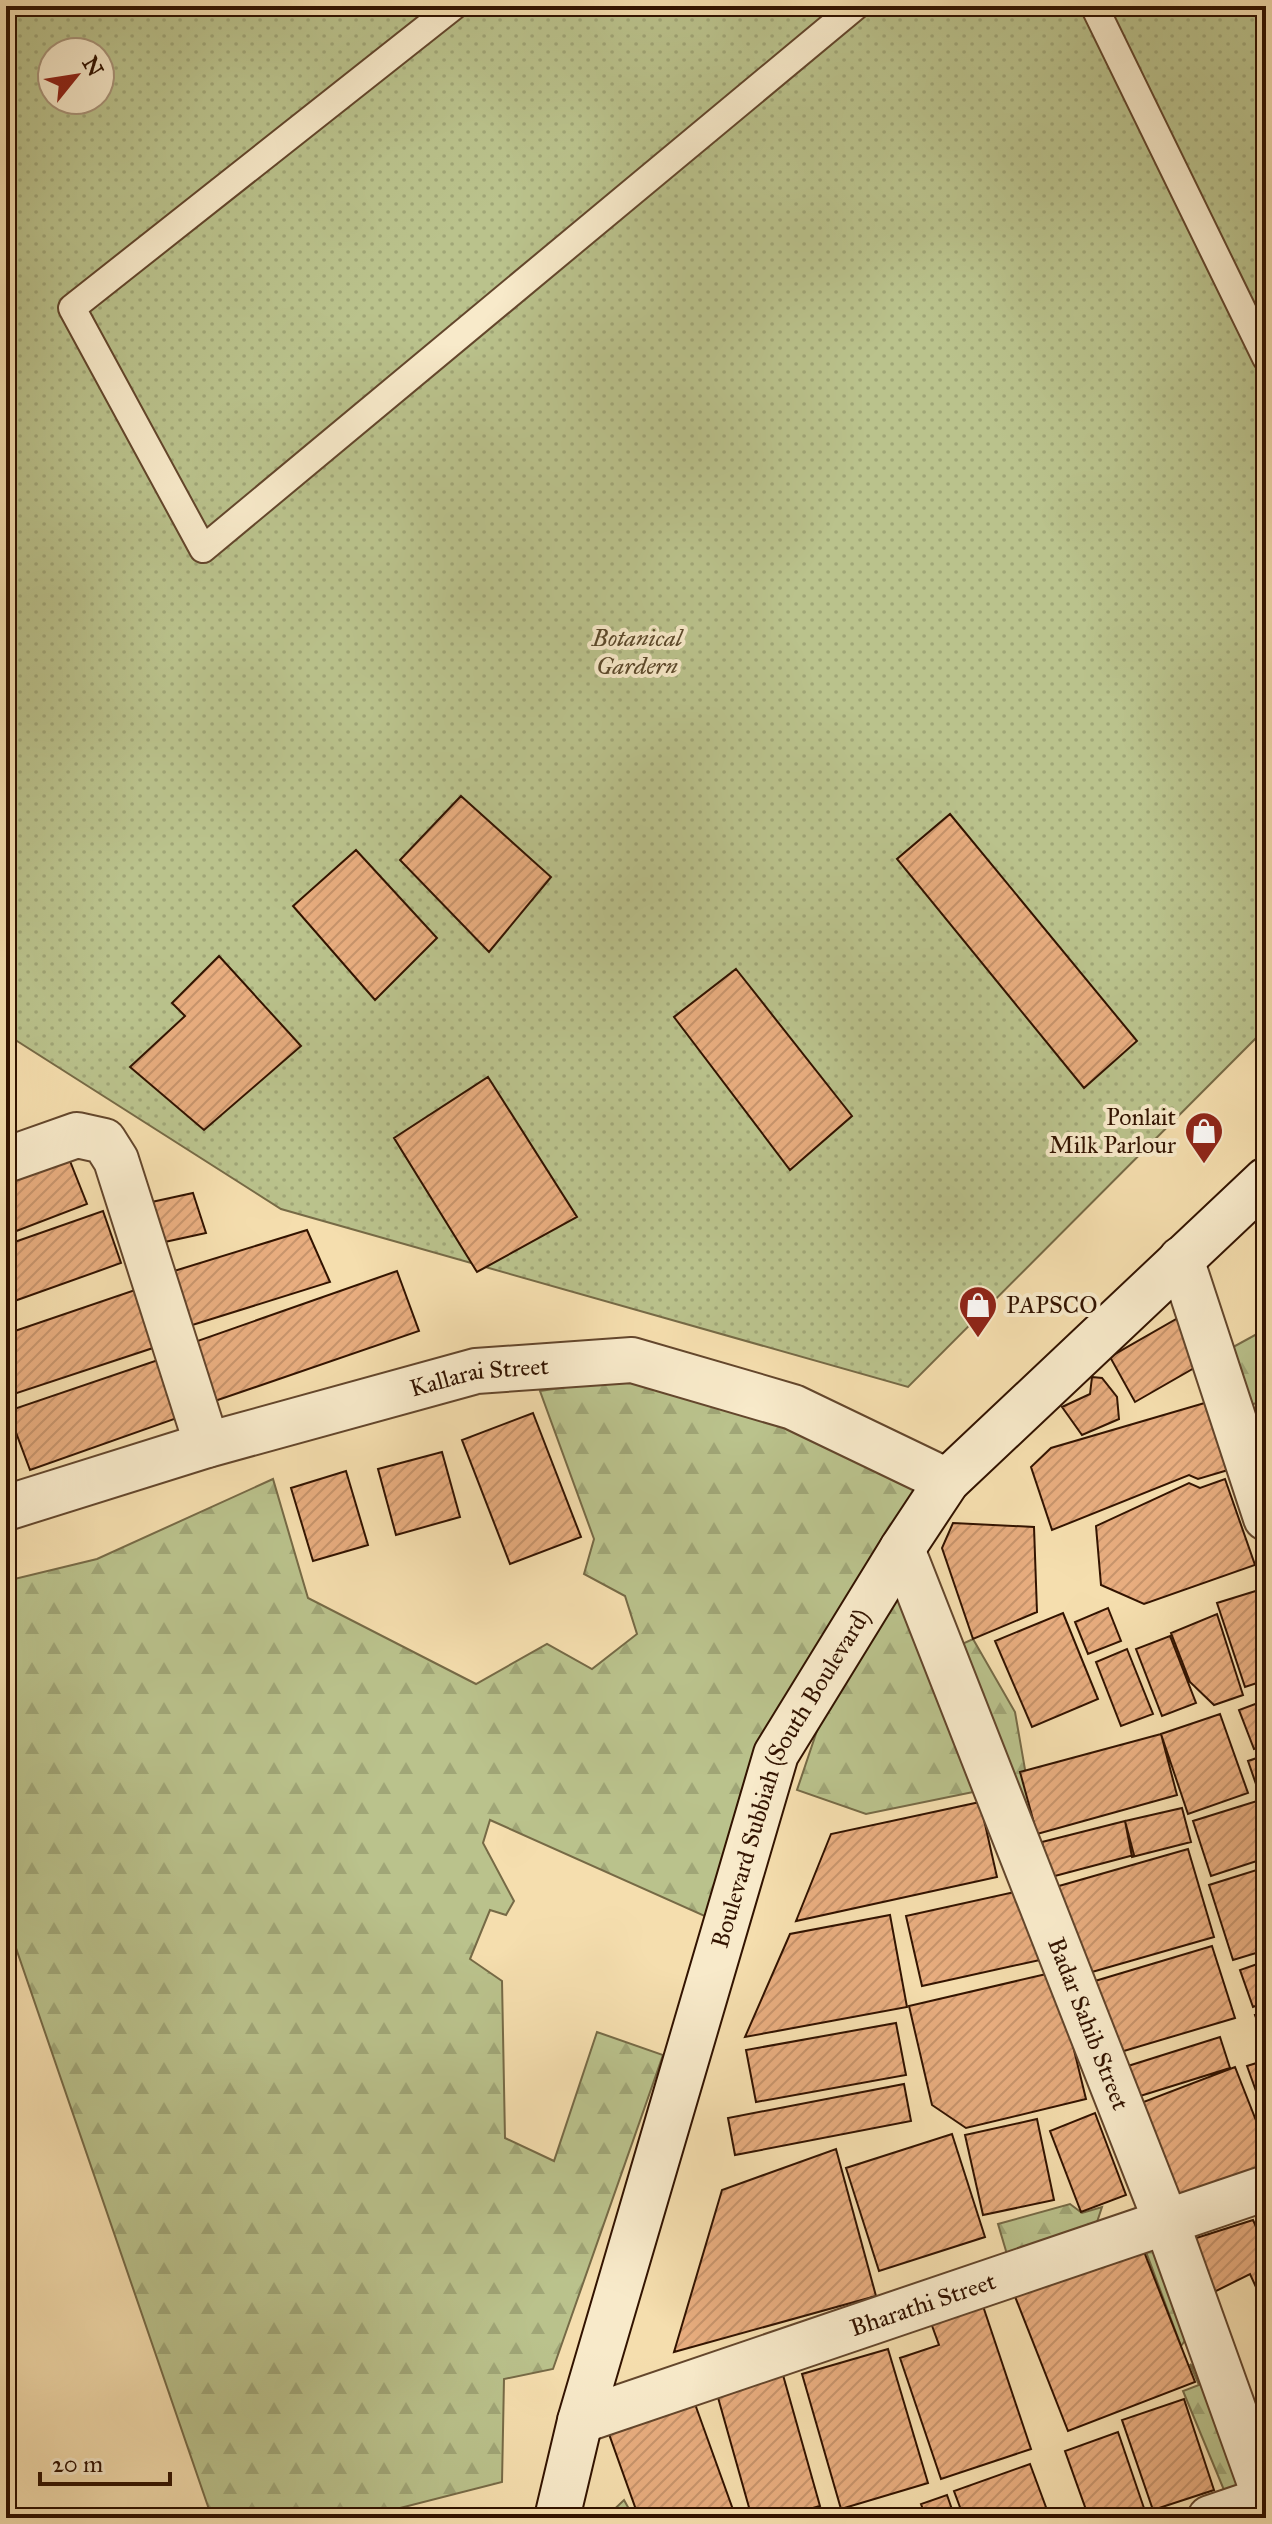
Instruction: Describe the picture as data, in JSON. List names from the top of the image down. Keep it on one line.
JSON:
{"streets":{"street":["Kallarai Street","Boulevard Subbiah (South Boulevard)","Badar Sahib Street","Bharathi Street"]},"crossings":[["Kallarai Street","Boulevard Subbiah (South Boulevard)"],["Boulevard Subbiah (South Boulevard)","Badar Sahib Street"],["Boulevard Subbiah (South Boulevard)","Bharathi Street"],["Badar Sahib Street","Bharathi Street"]],"parks":["Botanical Gardern"],"places":{"shop":["Ponlait Milk Parlour","PAPSCO"]},"scale_bar":"20 m","north":"top right"}
